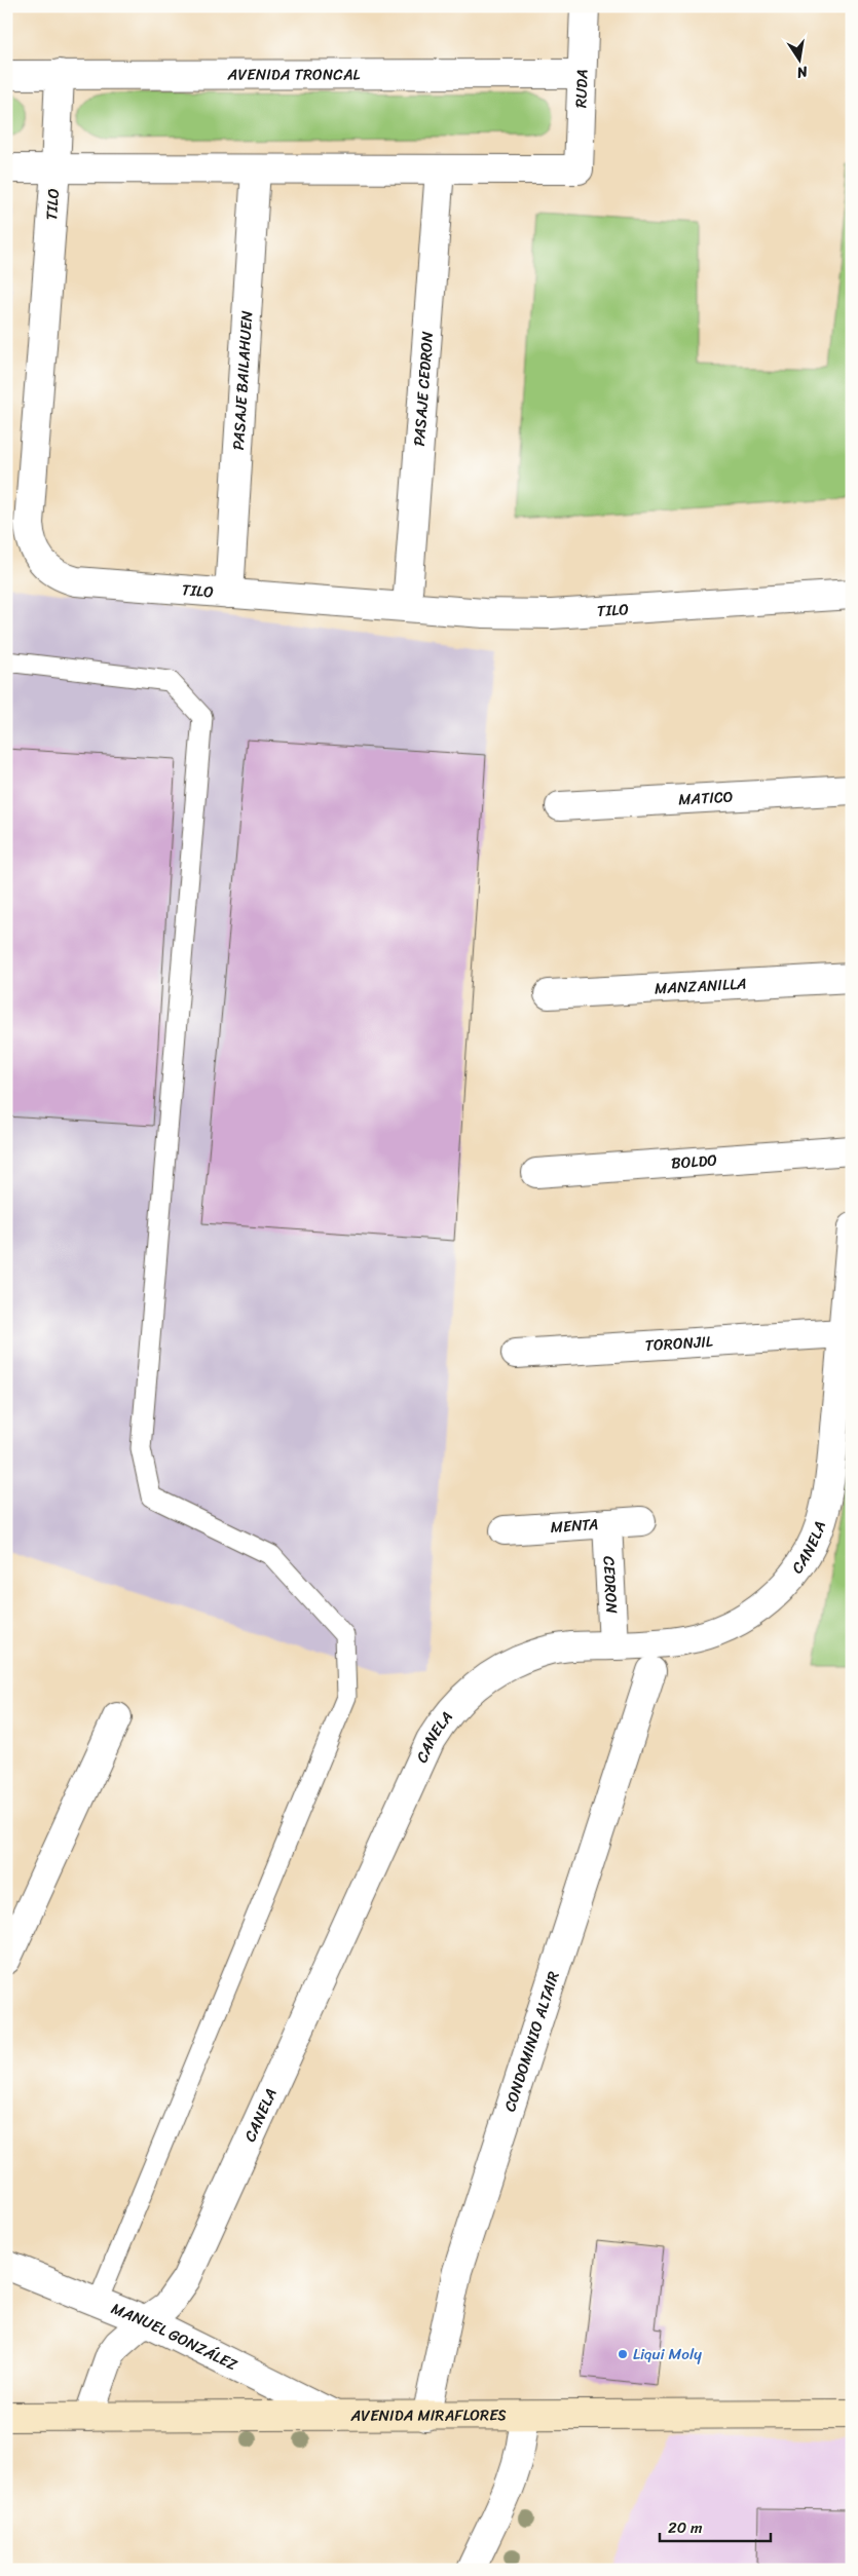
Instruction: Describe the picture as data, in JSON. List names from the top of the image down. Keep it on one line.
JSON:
{"streets":{"main road":["AVENIDA MIRAFLORES"],"street":["AVENIDA TRONCAL","RUDA","TILO","PASAJE BAILAHUEN","PASAJE CEDRON","MATICO","MANZANILLA","BOLDO","TORONJIL","MENTA","CANELA","CEDRON","CONDOMINIO ALTAIR","MANUEL GONZÁLEZ"]},"crossings":[["AVENIDA TRONCAL","RUDA"],["AVENIDA TRONCAL","TILO"],["RUDA","PASAJE CEDRON"],["TILO","PASAJE BAILAHUEN"],["TILO","PASAJE CEDRON"],["TORONJIL","CANELA"],["MENTA","CEDRON"],["CANELA","CEDRON"],["CANELA","MANUEL GONZÁLEZ"],["CANELA","AVENIDA MIRAFLORES"],["CONDOMINIO ALTAIR","AVENIDA MIRAFLORES"],["MANUEL GONZÁLEZ","AVENIDA MIRAFLORES"]],"places":["Liqui Moly"],"scale_bar":"20 m","north":"bottom"}
